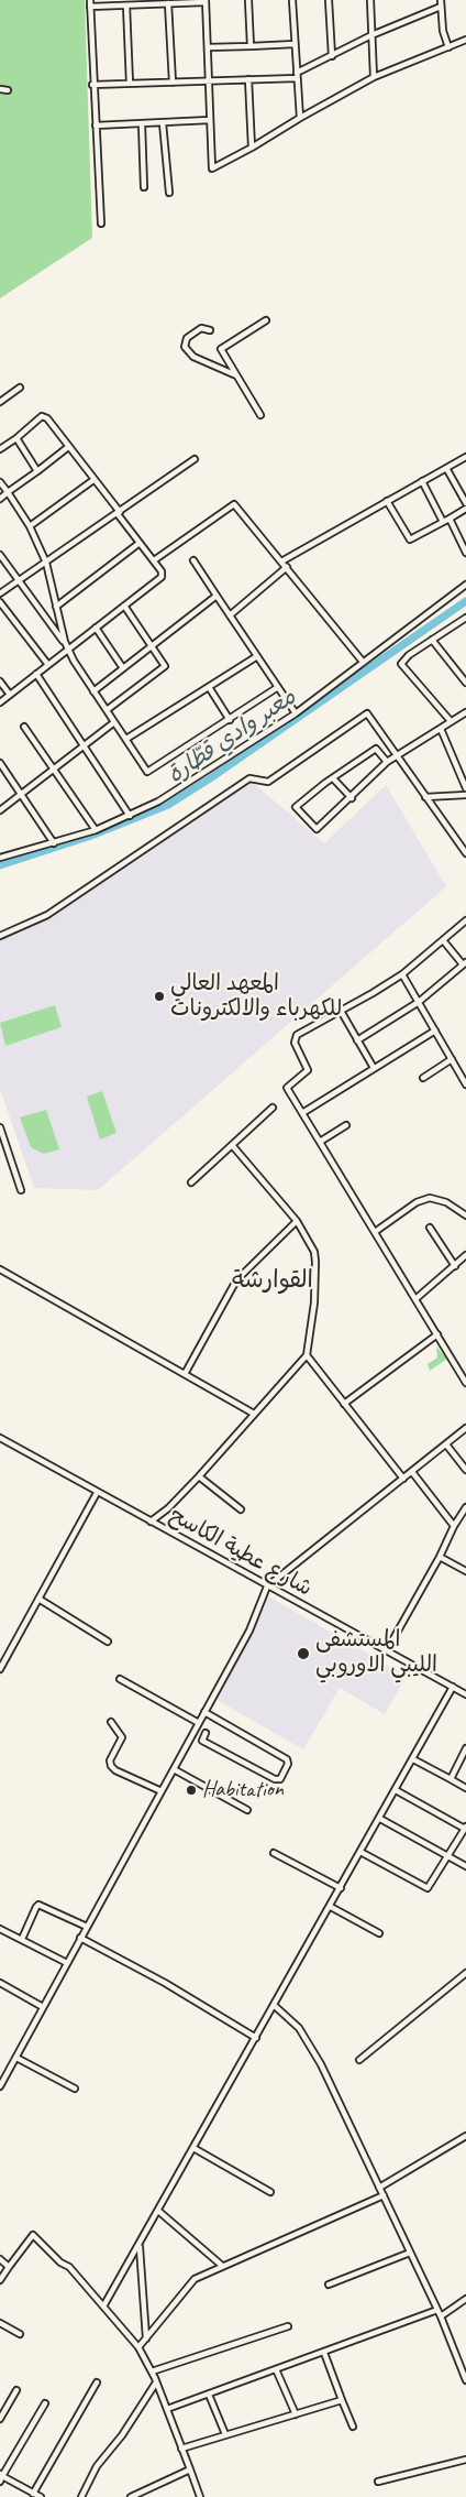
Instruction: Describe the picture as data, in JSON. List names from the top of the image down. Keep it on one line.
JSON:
{"streets":{"street":["شارع عطية الكاسح"]},"districts":["القوارشة"],"water":["معبر وادي قطّارة"],"places":["المعهد العالي للكهرباء والالكترونات","المستشفی الليبي الاوروبي","Habitation"]}
